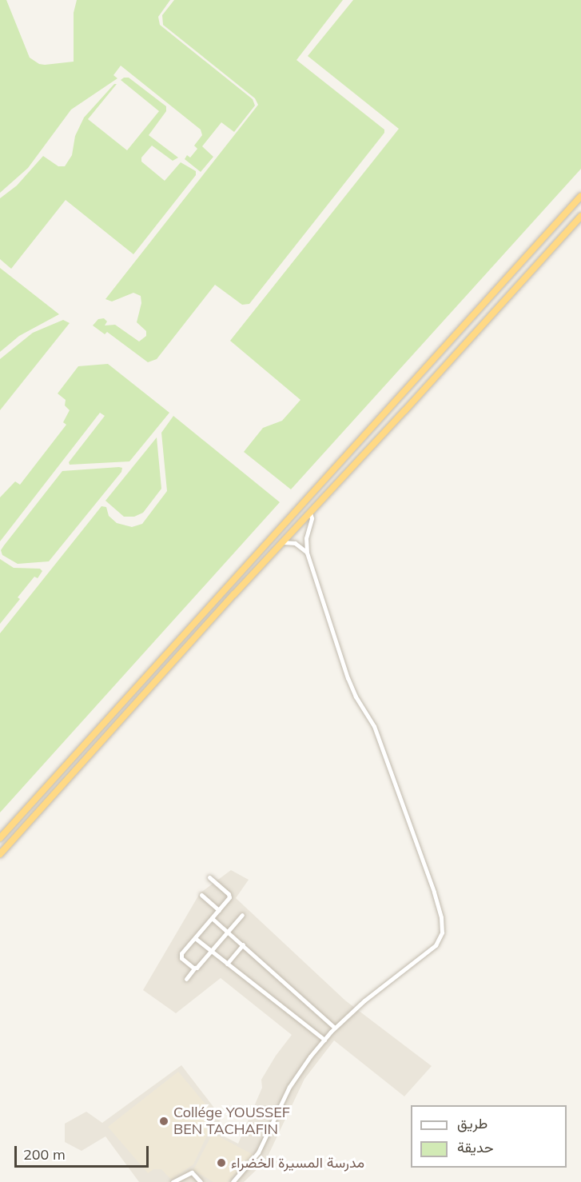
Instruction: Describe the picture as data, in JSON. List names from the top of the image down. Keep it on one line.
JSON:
{"places":["Collége YOUSSEF BEN TACHAFIN","مدرسة المسيرة الخضراء"],"legend":["طريق","حديقة"],"scale_bar":"200 m"}
